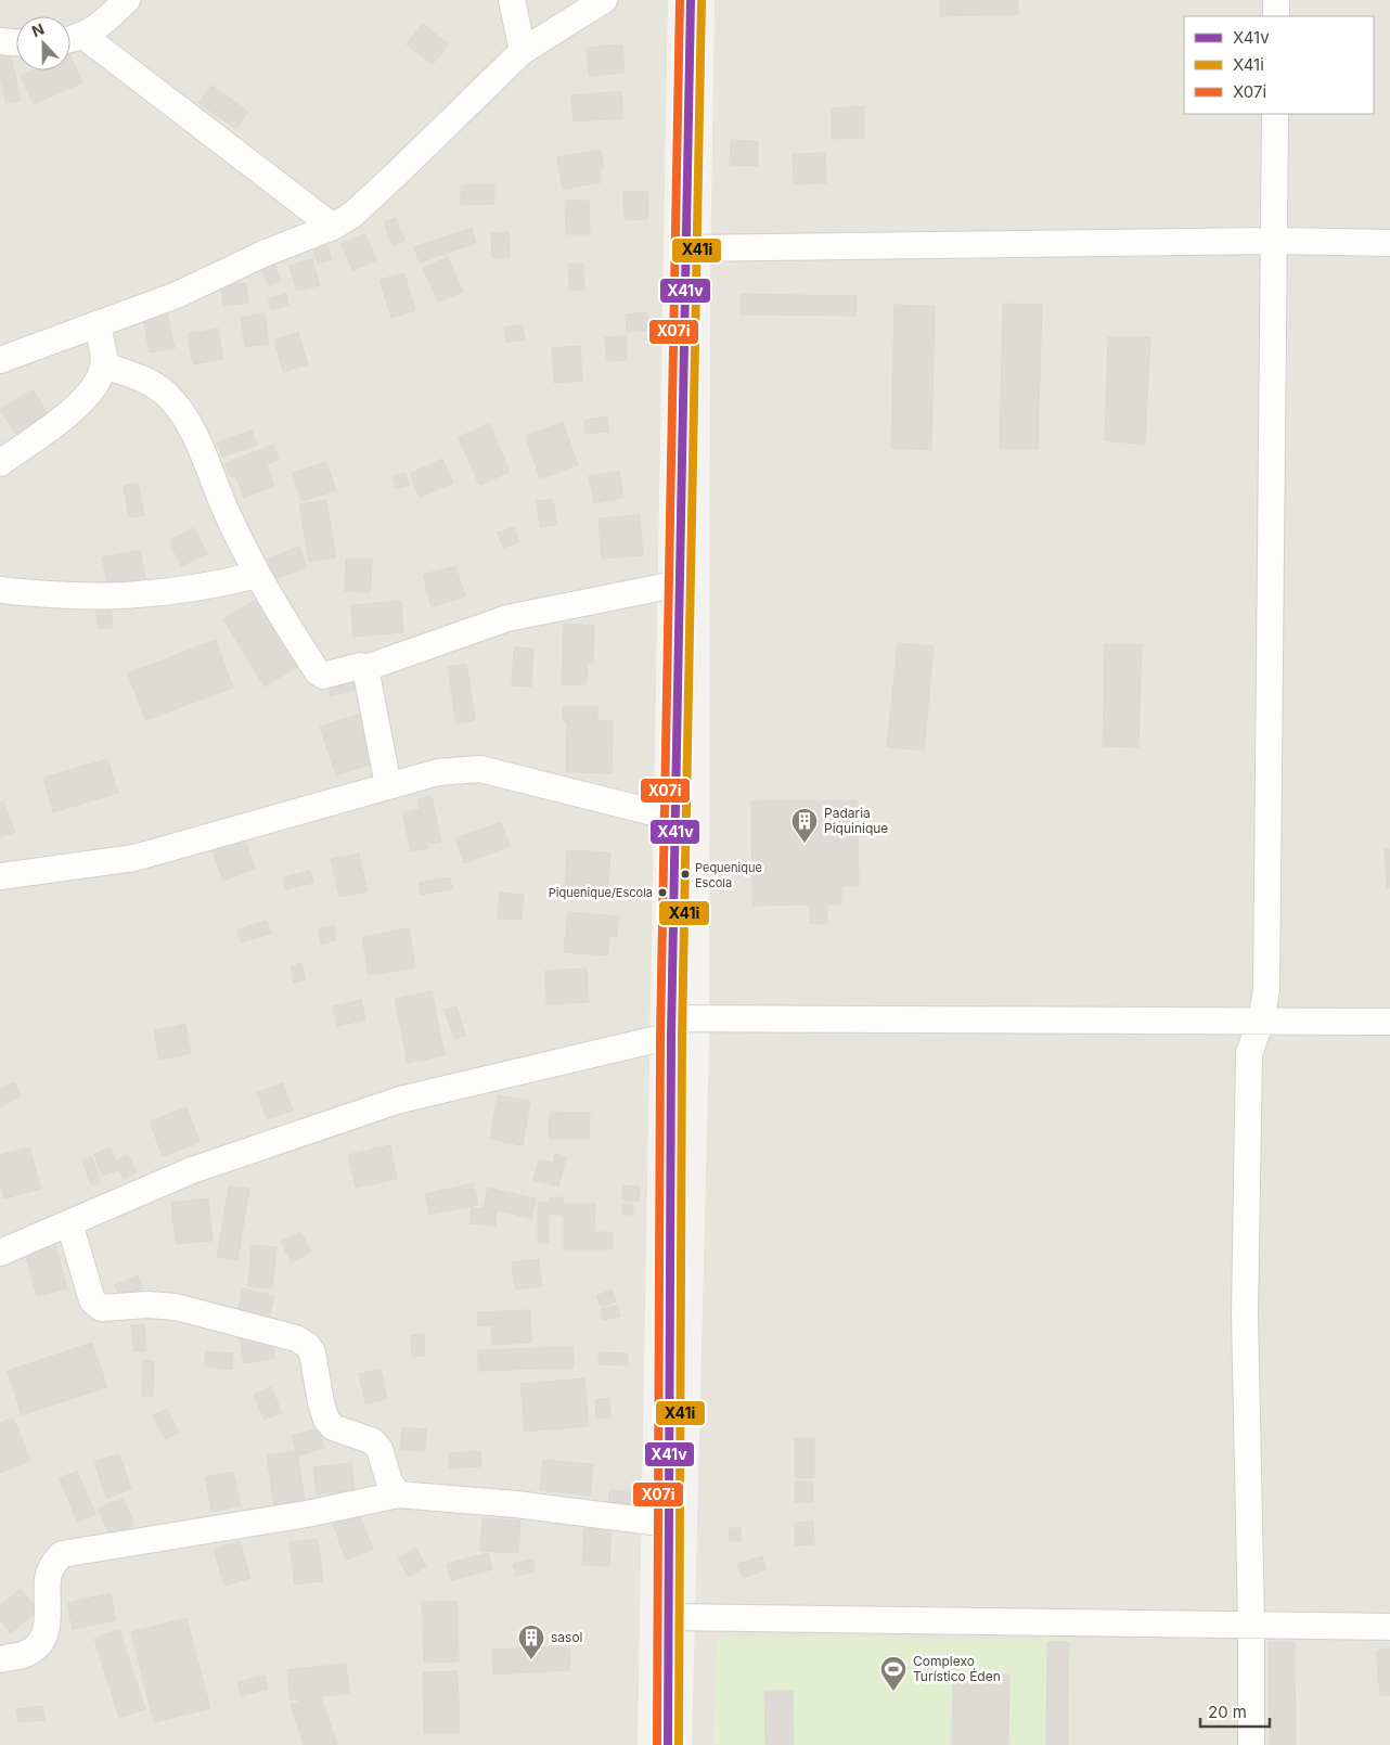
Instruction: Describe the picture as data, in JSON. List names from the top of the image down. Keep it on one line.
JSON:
{"places":{"building":["Padaria Piquinique","sasol"],"other":["Pequenique Escola","Piquenique/Escola"],"sports":["Complexo Turístico Éden"]},"lines":["transit line X41v","transit line X41i","transit line X07i"],"legend":["X41v","X41i","X07i"],"scale_bar":"20 m","north":"top"}
